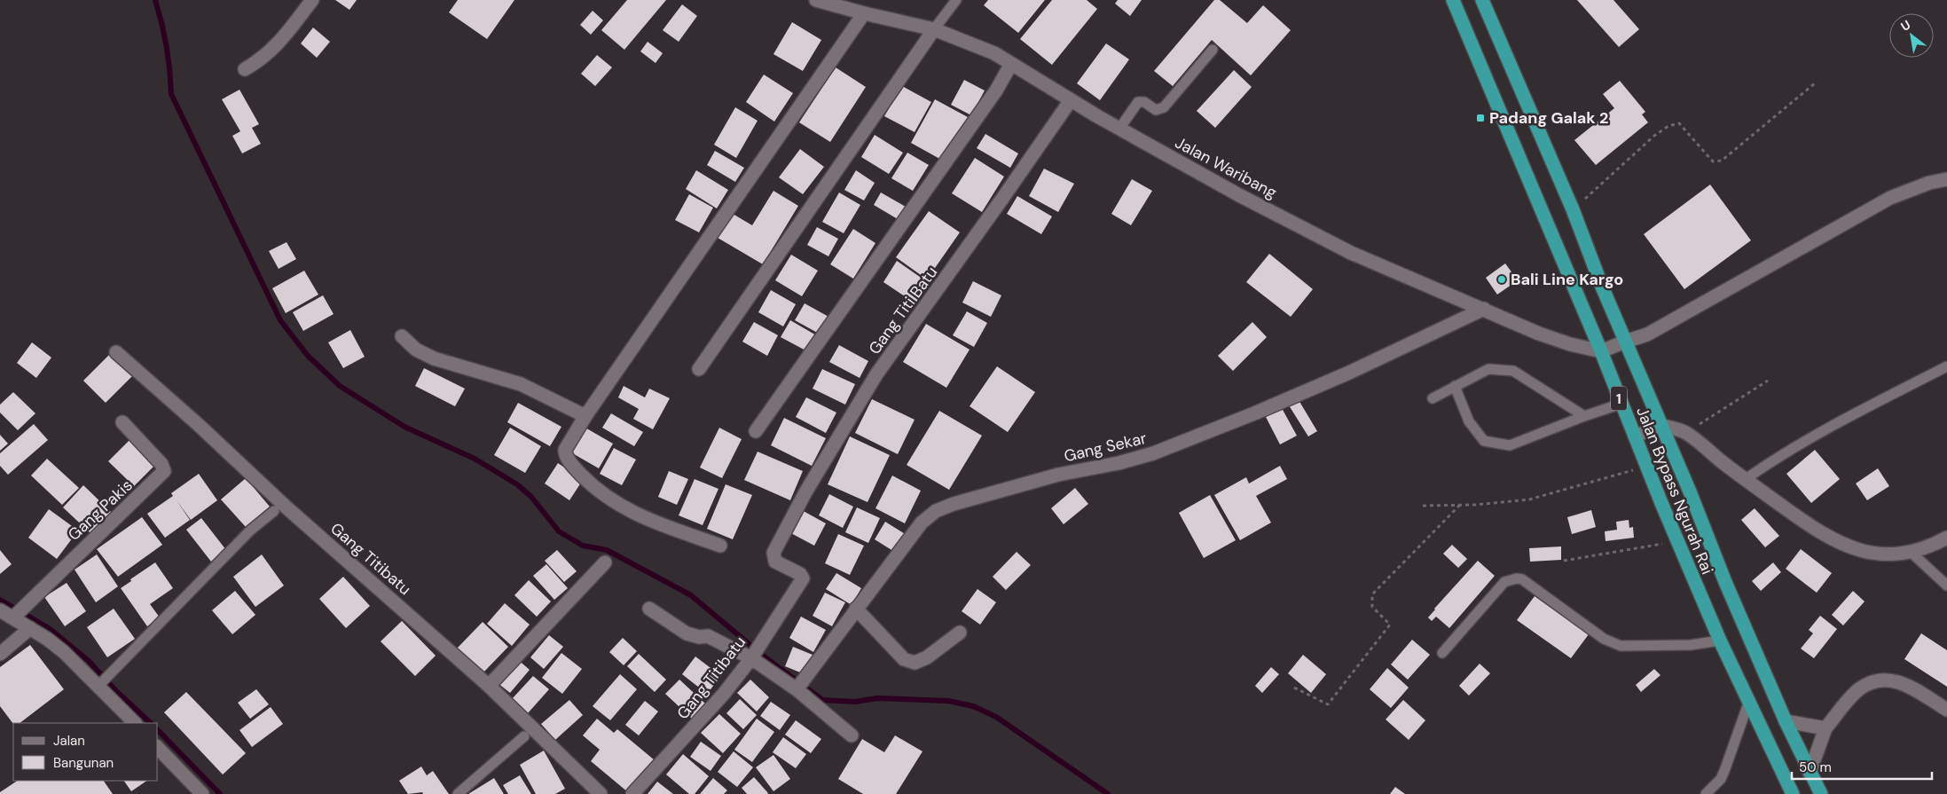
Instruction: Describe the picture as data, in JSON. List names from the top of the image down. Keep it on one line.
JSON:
{"streets":{"highway":["1","Jalan Bypass Ngurah Rai"],"street":["Jalan Waribang","Gang Titi Batu","Gang Sekar","Gang Pakis","Gang Titibatu"]},"crossings":[["Jalan Waribang","Gang Titi Batu"],["Jalan Waribang","Gang Sekar"],["Jalan Waribang","Jalan Bypass Ngurah Rai"],["Gang Titi Batu","Gang Titibatu"]],"places":{"transit":["Padang Galak 2"],"other":["Bali Line Kargo"]},"legend":["Jalan","Bangunan"],"scale_bar":"50 m","north":"top left"}
